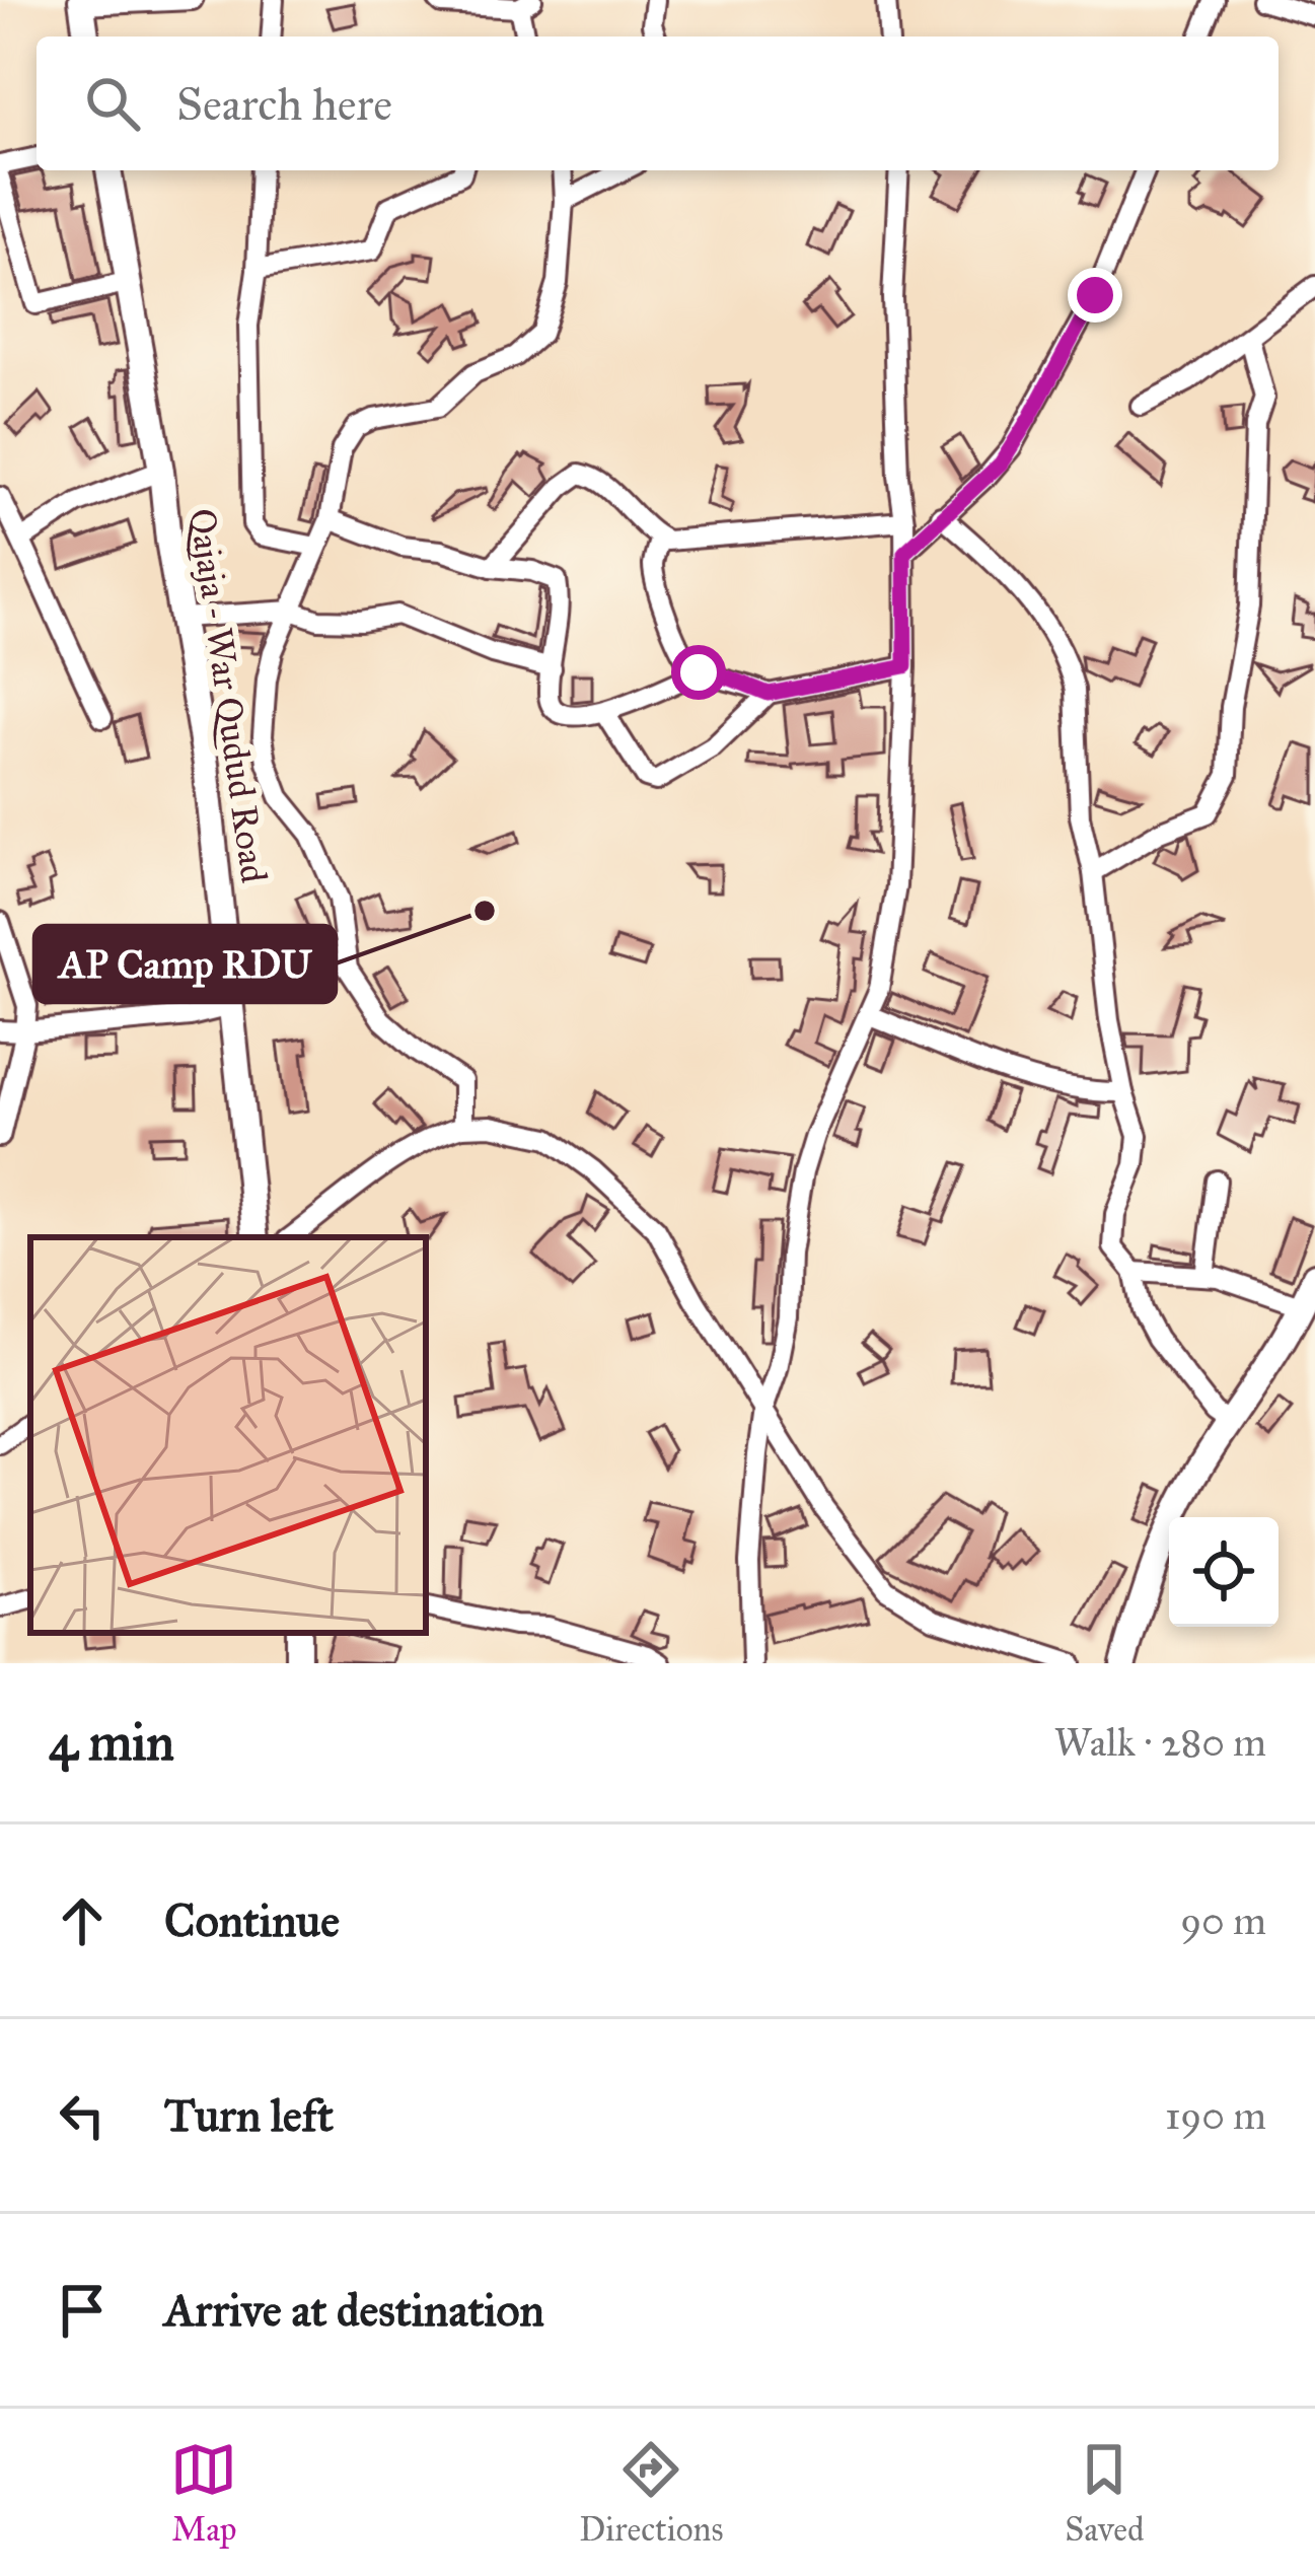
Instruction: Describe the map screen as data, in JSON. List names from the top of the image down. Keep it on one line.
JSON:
{"streets":{"street":["Qajaja - War Qudud Road"]},"places":["AP Camp RDU"],"page":{"search":"Search here","heading":["4 min","Walk · 280 m"],"list":[["Continue","90 m"],["Turn left","190 m"],"Arrive at destination"],"nav":["Map","Directions","Saved"]}}
